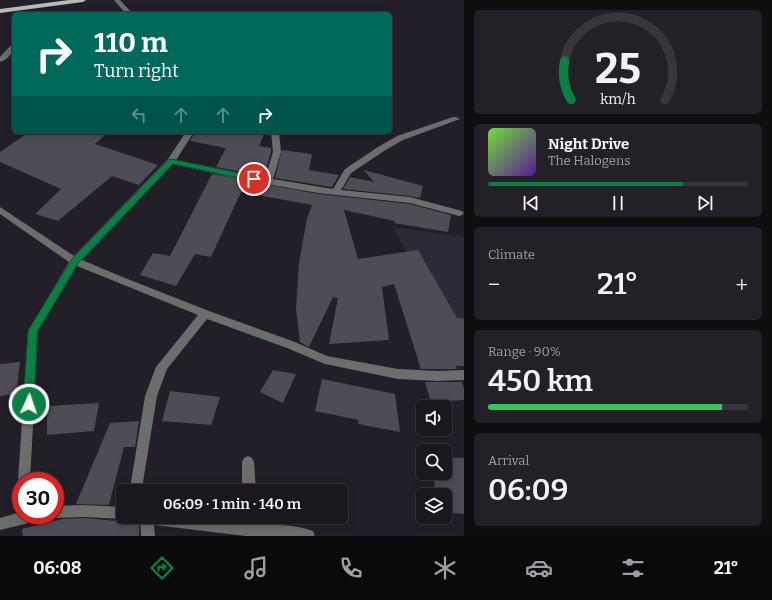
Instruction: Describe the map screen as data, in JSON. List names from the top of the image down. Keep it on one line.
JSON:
{"page":{"turn":["110 m","Turn right"],"song":["Night Drive","The Halogens"],"tile":["Climate",["Range · 90%","450 km"],["Arrival","06:09"]],"heat":["−","21°","+"],"limit":"30","trip":"06:09 · 1 min · 140 m","tabs":["06:08","21°"],"gauge":["25","km/h"]}}
